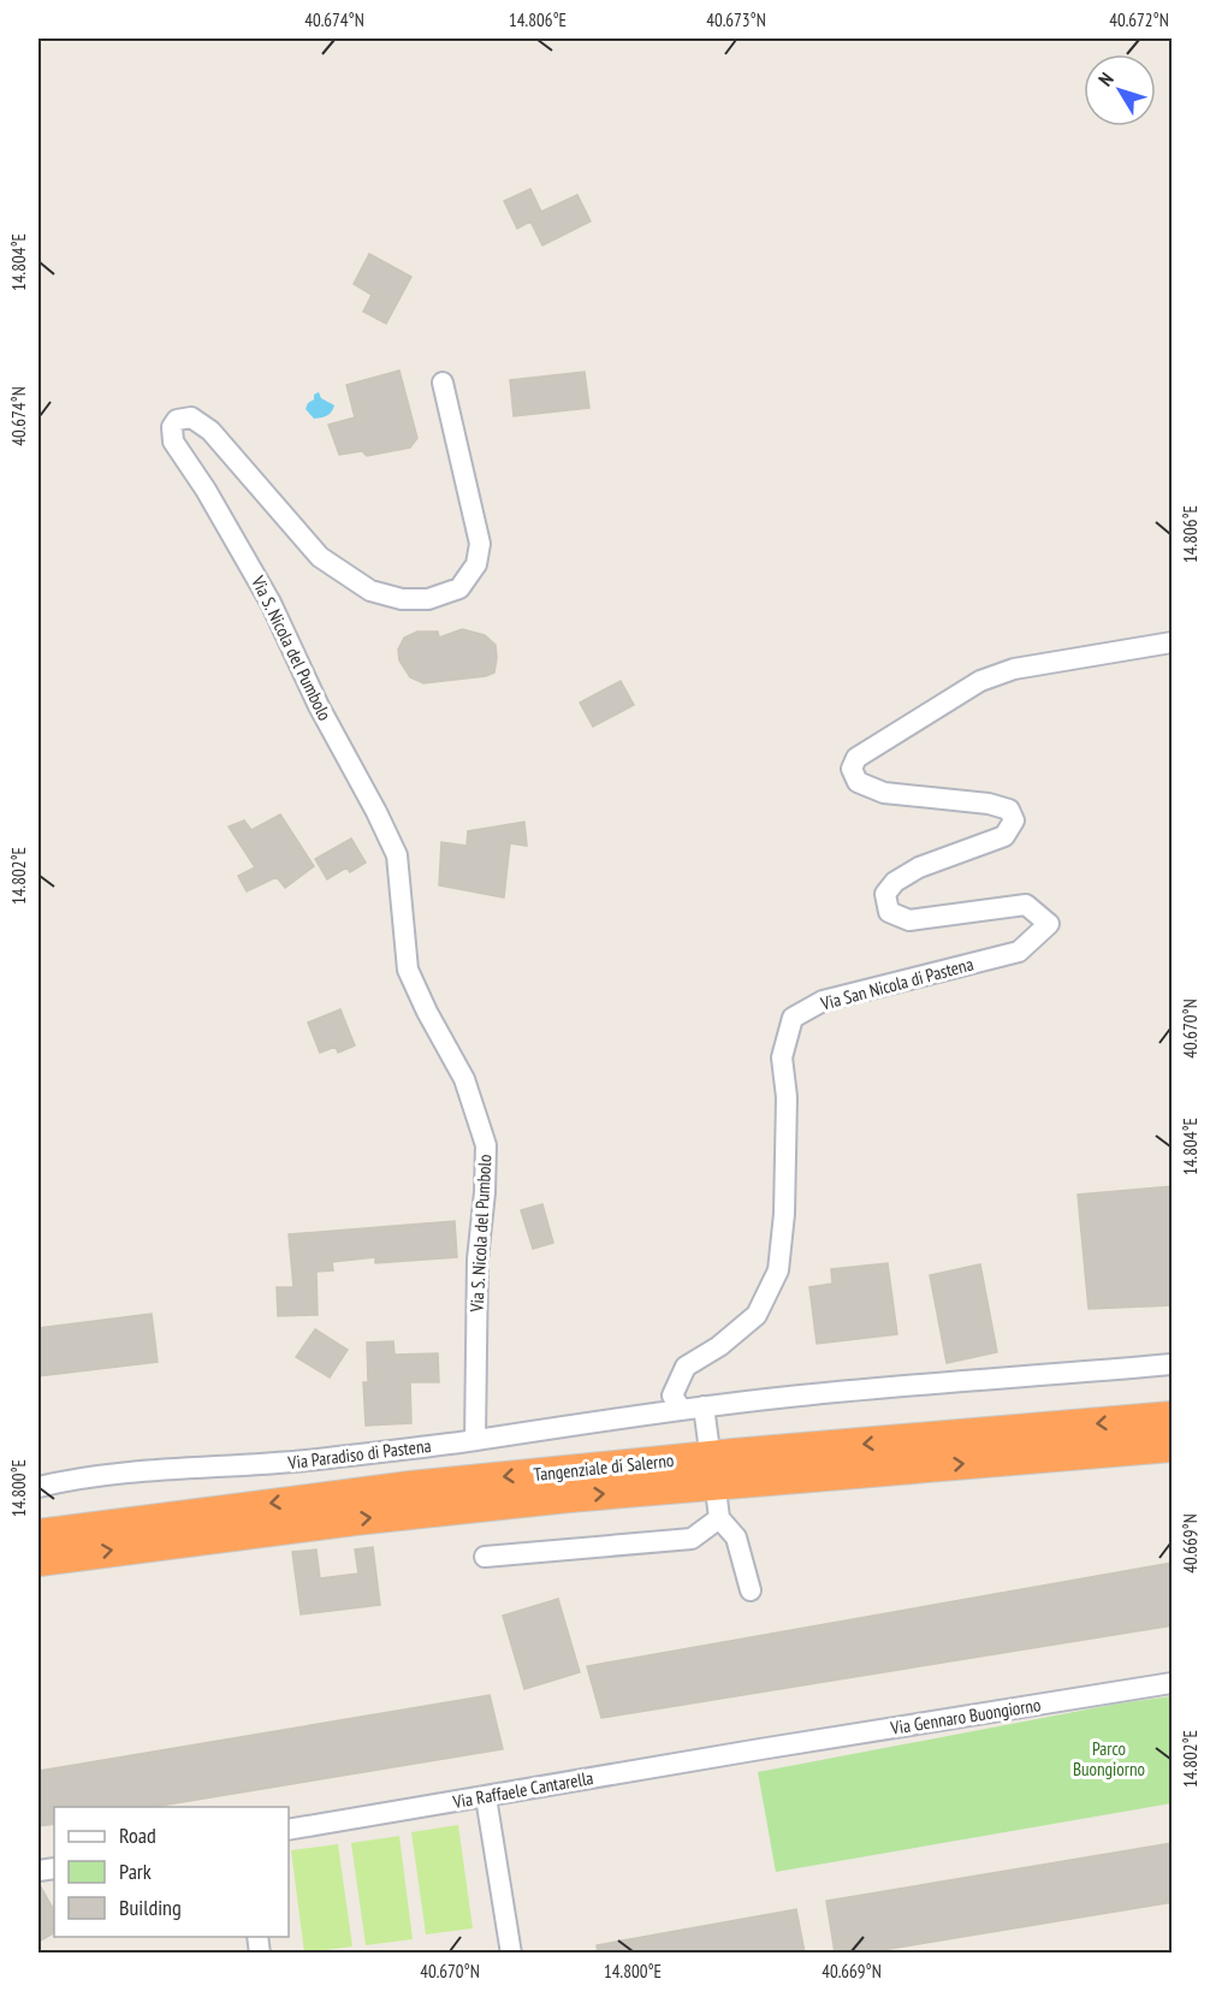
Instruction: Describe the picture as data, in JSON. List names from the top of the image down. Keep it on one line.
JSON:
{"streets":{"highway":["Tangenziale di Salerno"],"street":["Via S. Nicola del Pumbolo","Via San Nicola di Pastena","Via Paradiso di Pastena","Via Gennaro Buongiorno","Via Raffaele Cantarella"]},"crossings":[["Via S. Nicola del Pumbolo","Via Paradiso di Pastena"],["Via San Nicola di Pastena","Via Paradiso di Pastena"],["Via Gennaro Buongiorno","Via Raffaele Cantarella"]],"parks":["Parco Buongiorno"],"legend":["Road","Park","Building"],"north":"top left","coordinates":["40.674°N","14.806°E","40.673°N","40.672°N","14.804°E","14.802°E","40.670°N","14.800°E","40.669°N"]}
